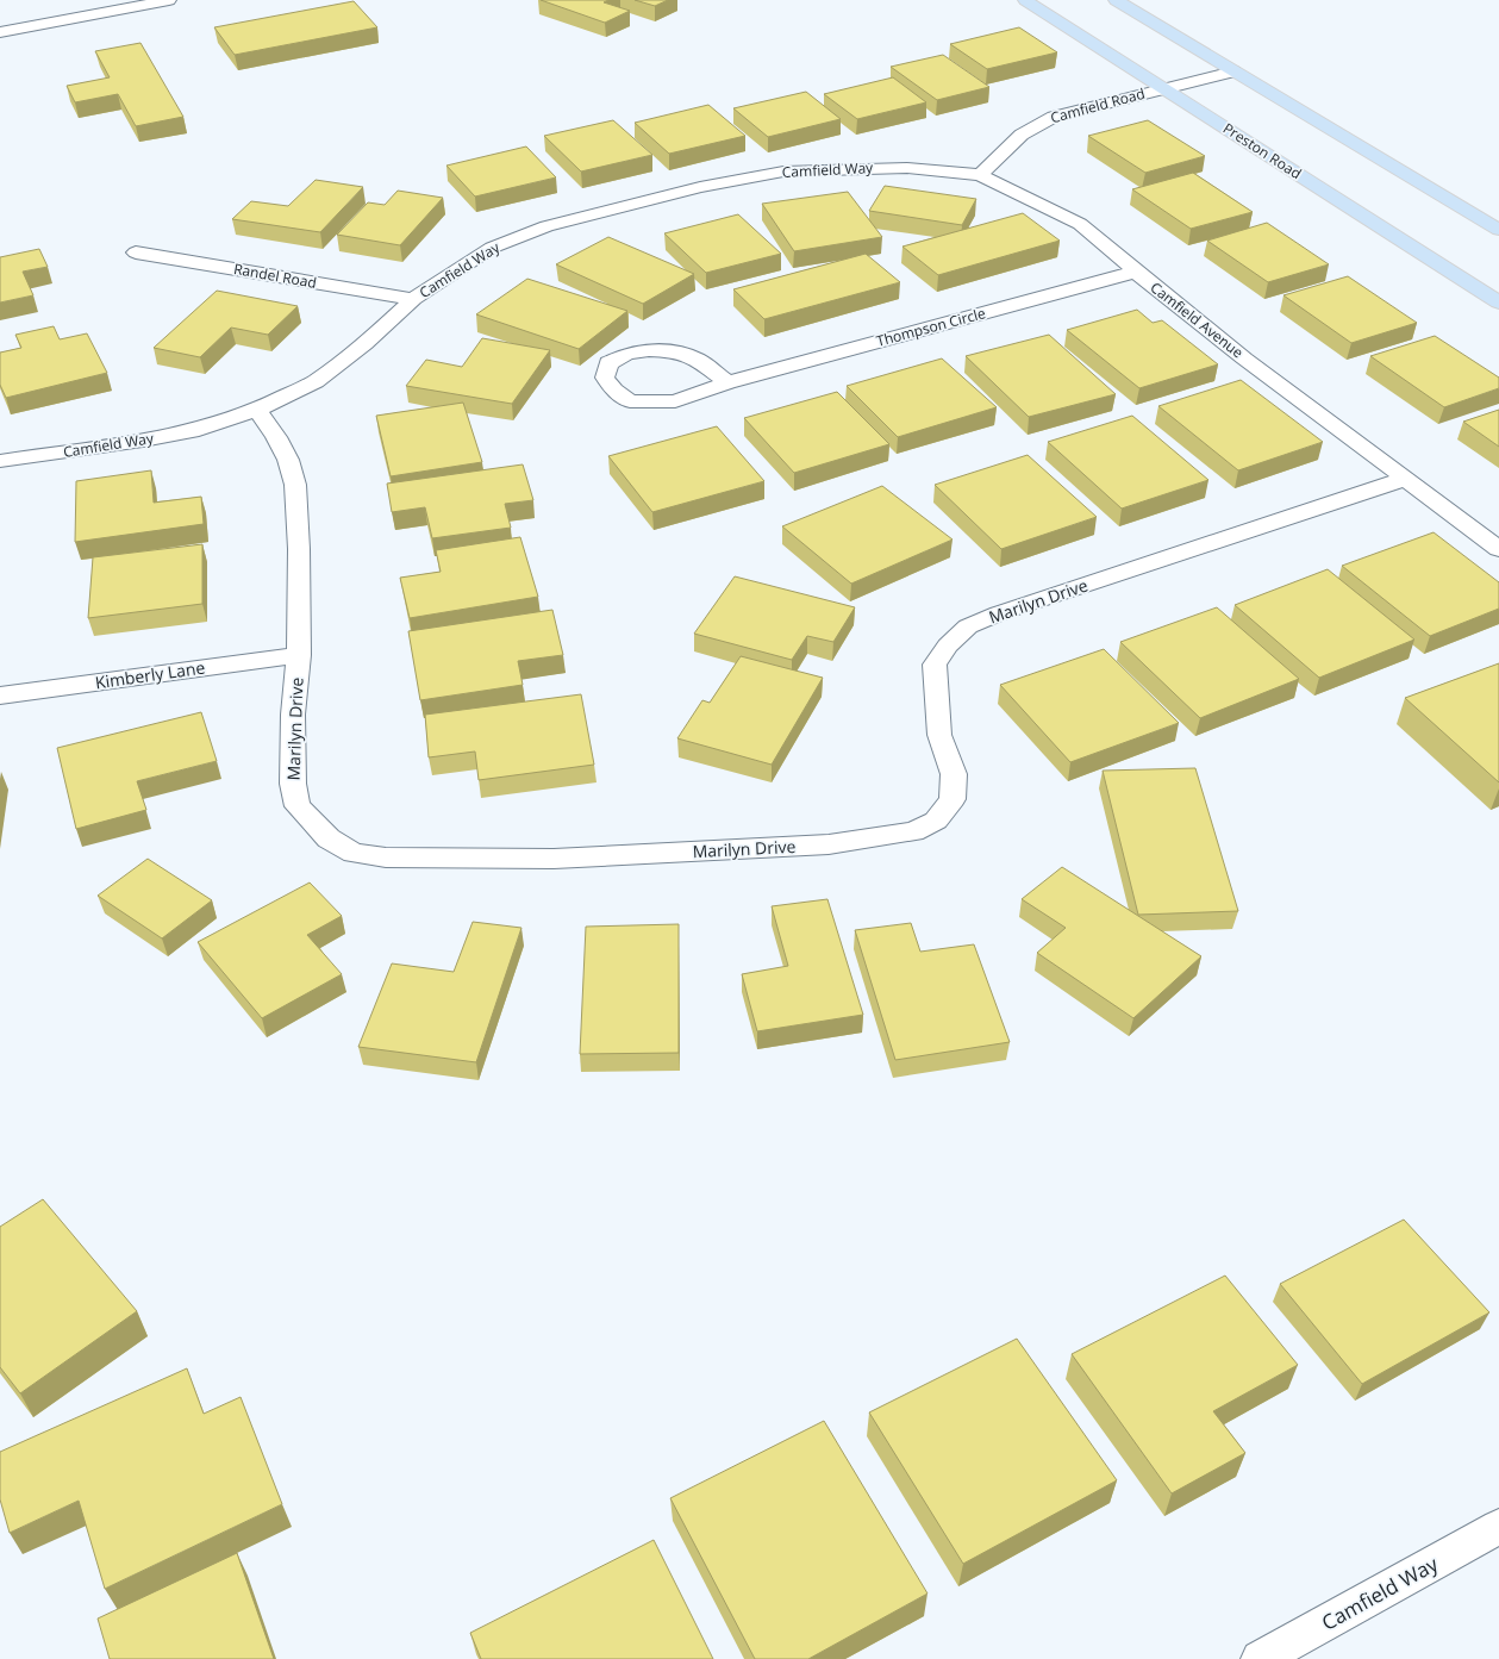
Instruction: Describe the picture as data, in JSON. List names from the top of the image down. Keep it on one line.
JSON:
{"streets":{"main road":["Preston Road"],"street":["Camfield Road","Camfield Way","Randel Road","Camfield Avenue","Thompson Circle","Marilyn Drive","Kimberly Lane"]},"crossings":[["Camfield Road","Preston Road"],["Camfield Road","Camfield Way"],["Camfield Road","Camfield Avenue"],["Camfield Way","Randel Road"],["Camfield Way","Camfield Avenue"],["Camfield Way","Marilyn Drive"],["Camfield Avenue","Thompson Circle"],["Camfield Avenue","Marilyn Drive"],["Marilyn Drive","Kimberly Lane"]]}
